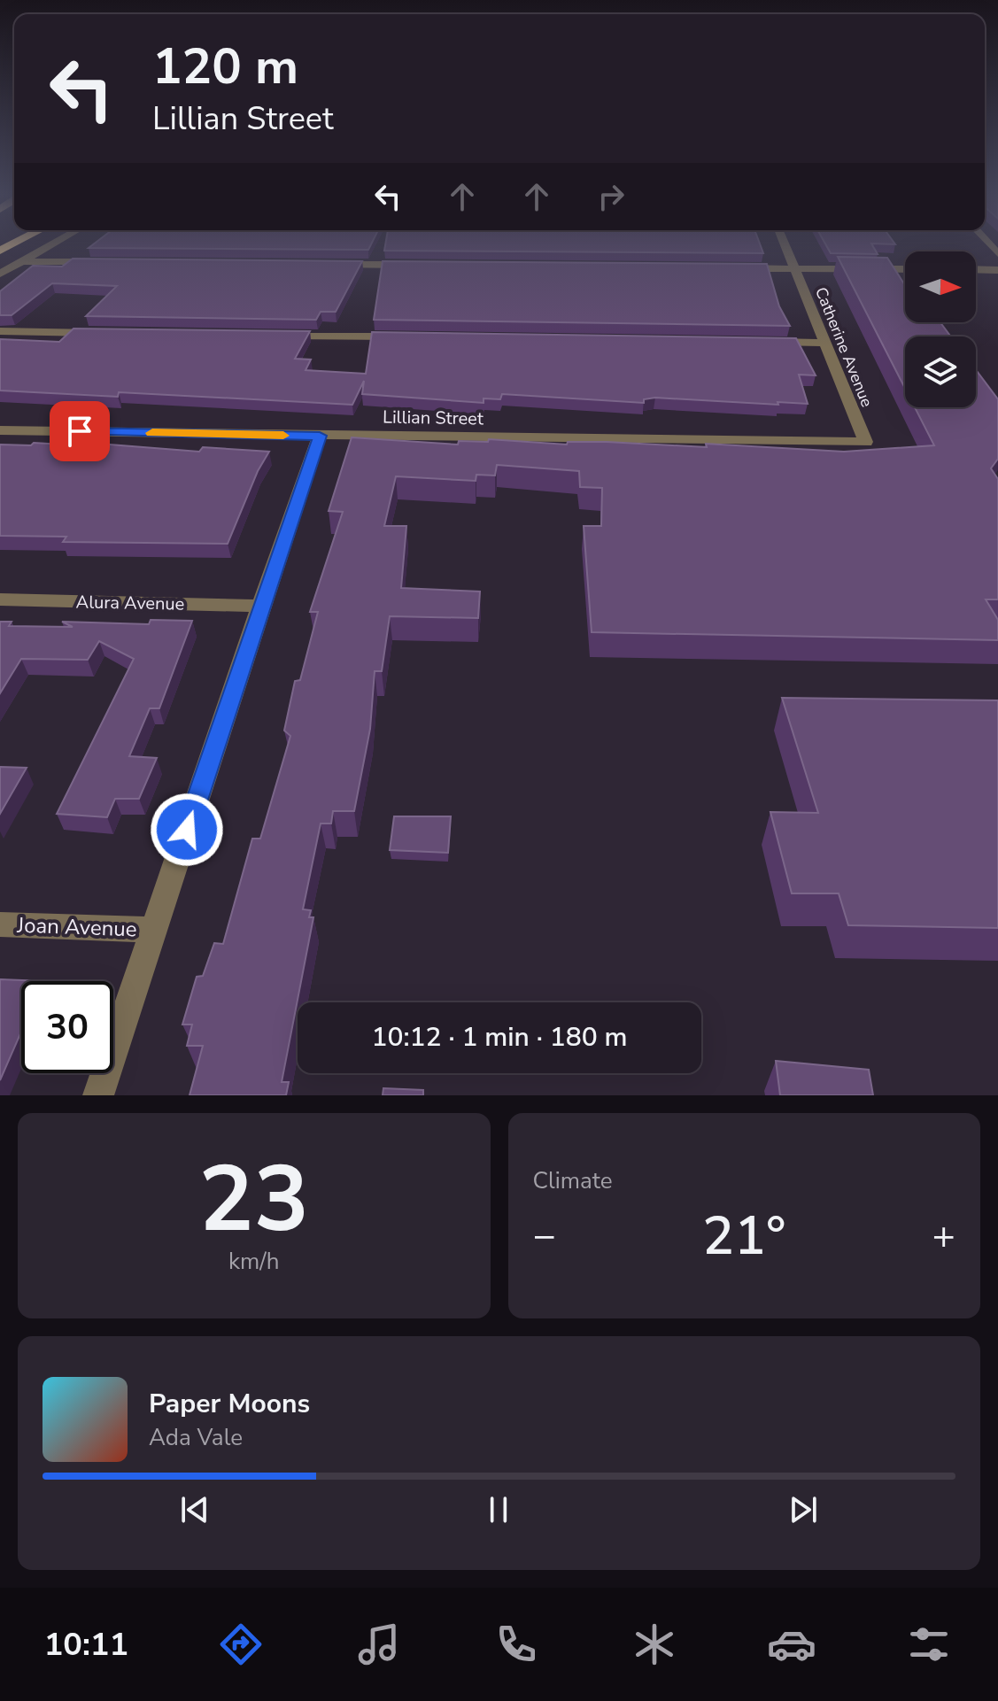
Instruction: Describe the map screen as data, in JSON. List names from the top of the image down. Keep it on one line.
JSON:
{"streets":{"street":["Catherine Avenue","Lillian Street","Alura Avenue","Joan Avenue"]},"crossings":[["Catherine Avenue","Lillian Street"]],"north":"right","page":{"turn":["120 m","Lillian Street"],"limit":"30","trip":"10:12 · 1 min · 180 m","tile":[["23","km/h"],"Climate"],"heat":["−","21°","+"],"song":["Paper Moons","Ada Vale"],"tabs":"10:11"}}
